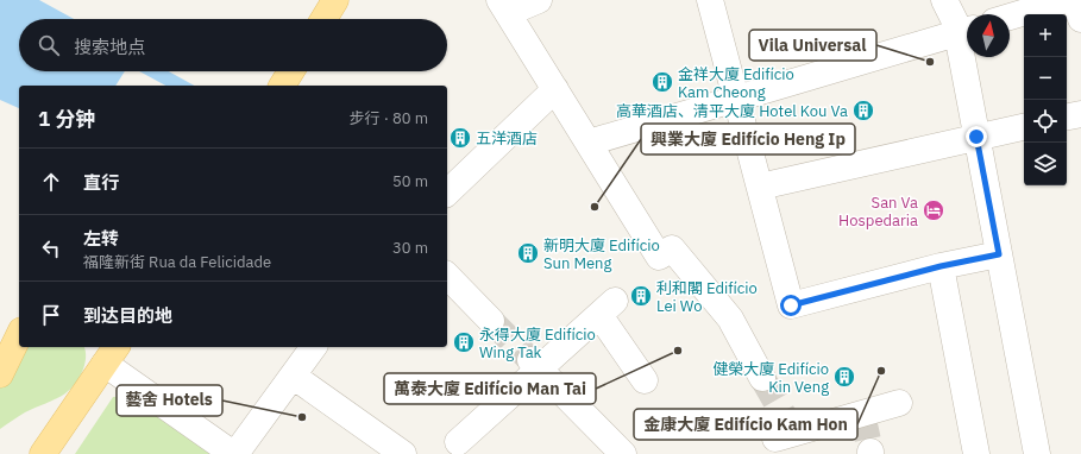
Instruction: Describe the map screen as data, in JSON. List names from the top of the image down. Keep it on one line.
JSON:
{"places":{"other":["Vila Universal","興業大廈 Edifício Heng Ip","萬泰大廈 Edifício Man Tai","金康大廈 Edifício Kam Hon","藝舍 Hotels"],"building":["金祥大廈 Edifício Kam Cheong","高華酒店、清平大廈 Hotel Kou Va","五洋酒店","新明大廈 Edifício Sun Meng","利和閣 Edifício Lei Wo","永得大廈 Edifício Wing Tak","健榮大廈 Edifício Kin Veng"],"hotel":["San Va Hospedaria"]},"north":"top","page":{"map_buttons":["+","−"],"search":"搜索地点","heading":["1 分钟","步行 · 80 m"],"list":[["直行","50 m"],["左转","福隆新街 Rua da Felicidade","30 m"],"到达目的地"]}}
